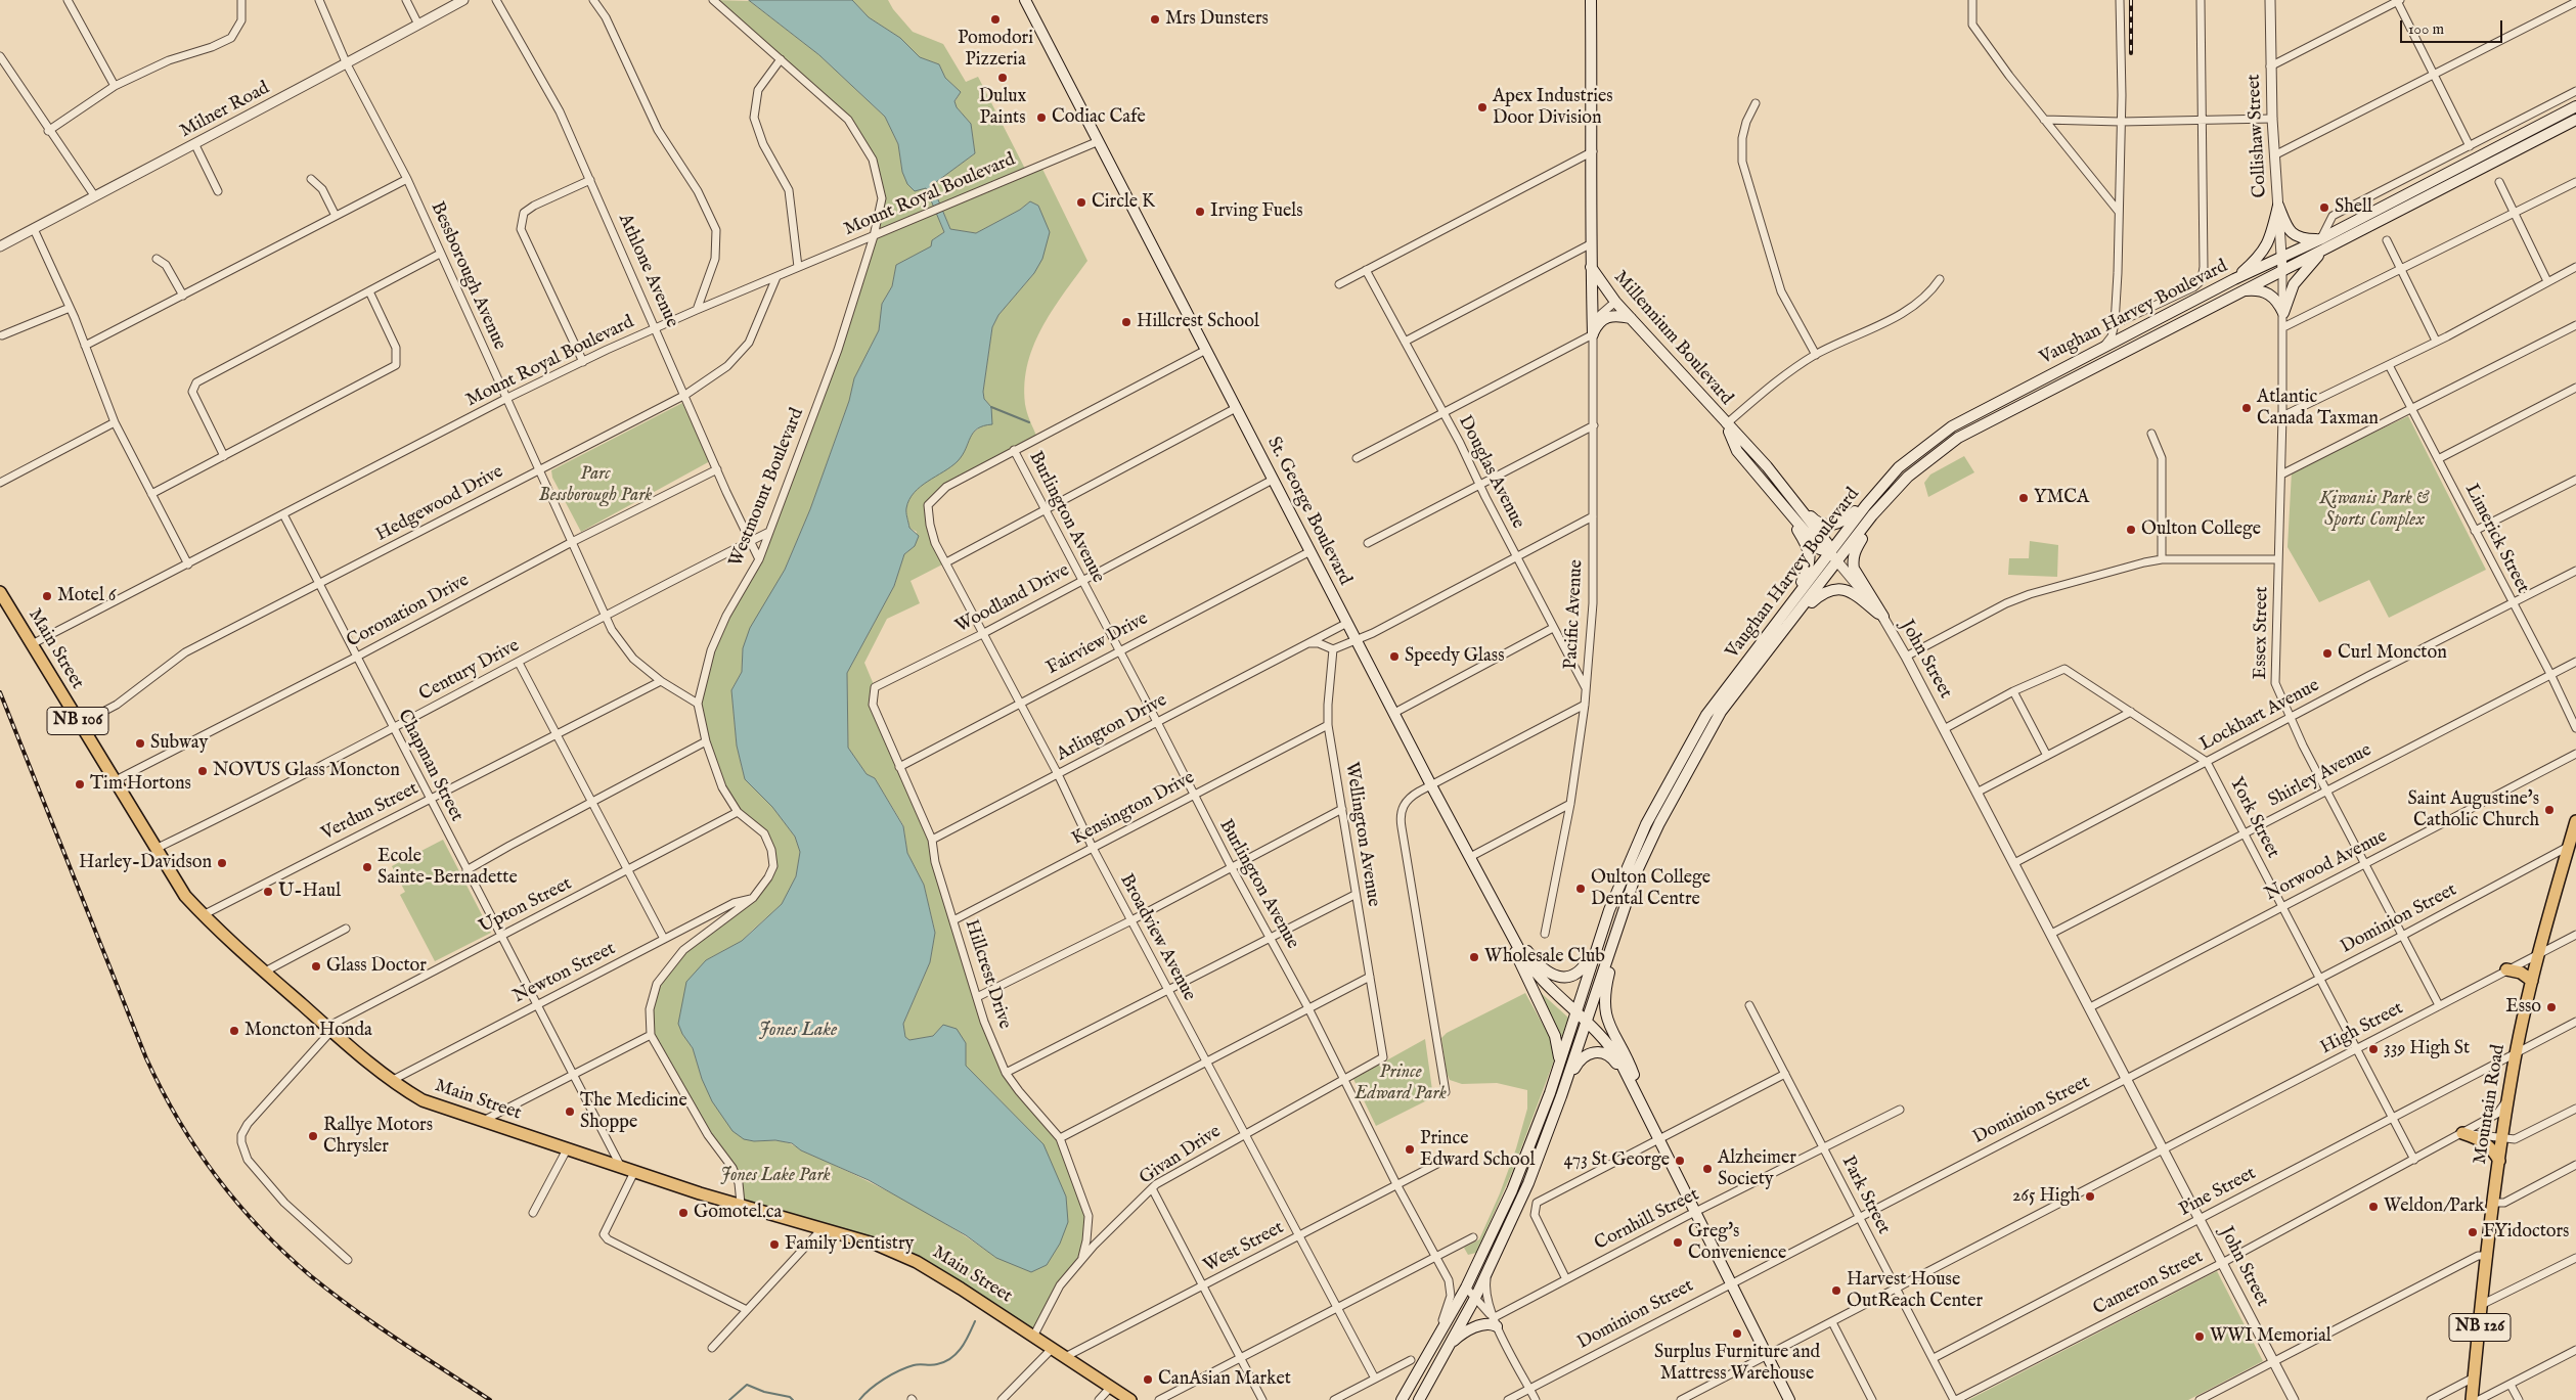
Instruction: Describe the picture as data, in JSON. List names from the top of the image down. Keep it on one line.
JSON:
{"streets":{"main road":["Vaughan Harvey Boulevard","Millennium Boulevard","St. George Boulevard","Main Street","NB 106","Mountain Road","NB 126"],"street":["Milner Road","Collishaw Street","Mount Royal Boulevard","Athlone Avenue","Bessborough Avenue","Douglas Avenue","Westmount Boulevard","Hedgewood Drive","Burlington Avenue","Limerick Street","Woodland Drive","Coronation Drive","Pacific Avenue","Essex Street","Fairview Drive","John Street","Century Drive","Lockhart Avenue","Arlington Drive","Chapman Street","Shirley Avenue","Kensington Drive","Verdun Street","York Street","Wellington Avenue","Norwood Avenue","Upton Street","Dominion Street","Broadview Avenue","Newton Street","Hillcrest Drive","High Street","Givan Drive","Pine Street","Park Street","Cornhill Street","West Street","Cameron Street"]},"crossings":[["Milner Road","Bessborough Avenue"],["Collishaw Street","Vaughan Harvey Boulevard"],["Collishaw Street","Essex Street"],["Mount Royal Boulevard","Athlone Avenue"],["Mount Royal Boulevard","Bessborough Avenue"],["Mount Royal Boulevard","Westmount Boulevard"],["Mount Royal Boulevard","Hedgewood Drive"],["Mount Royal Boulevard","St. George Boulevard"],["Mount Royal Boulevard","Main Street"],["Mount Royal Boulevard","Chapman Street"],["Athlone Avenue","Westmount Boulevard"],["Athlone Avenue","Hedgewood Drive"],["Athlone Avenue","Coronation Drive"],["Athlone Avenue","Century Drive"],["Bessborough Avenue","Westmount Boulevard"],["Bessborough Avenue","Hedgewood Drive"],["Bessborough Avenue","Coronation Drive"],["Bessborough Avenue","Century Drive"],["Bessborough Avenue","Verdun Street"],["Vaughan Harvey Boulevard","Millennium Boulevard"],["Vaughan Harvey Boulevard","St. George Boulevard"],["Vaughan Harvey Boulevard","Burlington Avenue"],["Vaughan Harvey Boulevard","Essex Street"],["Vaughan Harvey Boulevard","John Street"],["Millennium Boulevard","Pacific Avenue"],["Millennium Boulevard","John Street"],["Douglas Avenue","Pacific Avenue"],["Westmount Boulevard","Main Street"],["Westmount Boulevard","Century Drive"],["Westmount Boulevard","Upton Street"],["Westmount Boulevard","Newton Street"],["Hedgewood Drive","Main Street"],["Hedgewood Drive","Chapman Street"],["St. George Boulevard","Woodland Drive"],["St. George Boulevard","Fairview Drive"],["St. George Boulevard","Arlington Drive"],["Burlington Avenue","Woodland Drive"],["Burlington Avenue","Fairview Drive"],["Burlington Avenue","Arlington Drive"],["Burlington Avenue","Kensington Drive"],["Burlington Avenue","Broadview Avenue"],["Burlington Avenue","Givan Drive"],["Burlington Avenue","West Street"],["Limerick Street","Lockhart Avenue"],["Limerick Street","Shirley Avenue"],["Woodland Drive","Broadview Avenue"],["Woodland Drive","Hillcrest Drive"],["Coronation Drive","Main Street"],["Coronation Drive","Chapman Street"],["Essex Street","Lockhart Avenue"],["Essex Street","Shirley Avenue"],["Essex Street","Norwood Avenue"],["Essex Street","Dominion Street"],["Essex Street","High Street"],["Fairview Drive","Broadview Avenue"],["Fairview Drive","Hillcrest Drive"],["Main Street","Century Drive"],["Main Street","Chapman Street"],["Main Street","Verdun Street"],["Main Street","Upton Street"],["Main Street","Newton Street"],["Main Street","Givan Drive"],["Main Street","West Street"],["John Street","Lockhart Avenue"],["John Street","Shirley Avenue"],["John Street","York Street"],["John Street","Norwood Avenue"],["John Street","Dominion Street"],["John Street","High Street"],["John Street","Pine Street"],["John Street","Cameron Street"],["Century Drive","Chapman Street"],["Lockhart Avenue","York Street"],["Arlington Drive","Broadview Avenue"],["Arlington Drive","Hillcrest Drive"],["Chapman Street","Verdun Street"],["Chapman Street","Upton Street"],["Chapman Street","Newton Street"],["Shirley Avenue","York Street"],["Kensington Drive","Wellington Avenue"],["Kensington Drive","Broadview Avenue"],["Kensington Drive","Hillcrest Drive"],["York Street","Norwood Avenue"],["York Street","Dominion Street"],["York Street","High Street"],["York Street","Pine Street"],["York Street","Cameron Street"],["Wellington Avenue","Givan Drive"],["Dominion Street","Mountain Road"],["Dominion Street","Park Street"],["Broadview Avenue","Givan Drive"],["Broadview Avenue","West Street"],["Hillcrest Drive","Givan Drive"],["High Street","Mountain Road"],["High Street","Park Street"],["Mountain Road","Pine Street"],["Mountain Road","Cameron Street"],["Pine Street","Park Street"],["Park Street","Cornhill Street"],["Park Street","Cameron Street"]],"water":["Jones Lake"],"parks":["Parc Bessborough Park","Kiwanis Park & Sports Complex","Prince Edward Park","Jones Lake Park"],"places":["Pomodori Pizzeria","Mrs Dunsters","Dulux Paints","Apex Industries Door Division","Codiac Cafe","Circle K","Shell","Irving Fuels","Hillcrest School","Atlantic Canada Taxman","YMCA","Oulton College","Motel 6","Curl Moncton","Speedy Glass","Subway","NOVUS Glass Moncton","Tim Hortons","Saint Augustine's Catholic Church","Harley-Davidson","Ecole Sainte-Bernadette","Oulton College Dental Centre","U-Haul","Wholesale Club","Glass Doctor","Esso","Moncton Honda","339 High St","The Medicine Shoppe","Rallye Motors Chrysler","Prince Edward School","473 St George","Alzheimer Society","265 High","Weldon/Park","Gomotel.ca","FYidoctors","Greg's Convenience","Family Dentistry","Harvest House OutReach Center","Surplus Furniture and Mattress Warehouse","WWI Memorial","CanAsian Market"],"scale_bar":"100 m"}
